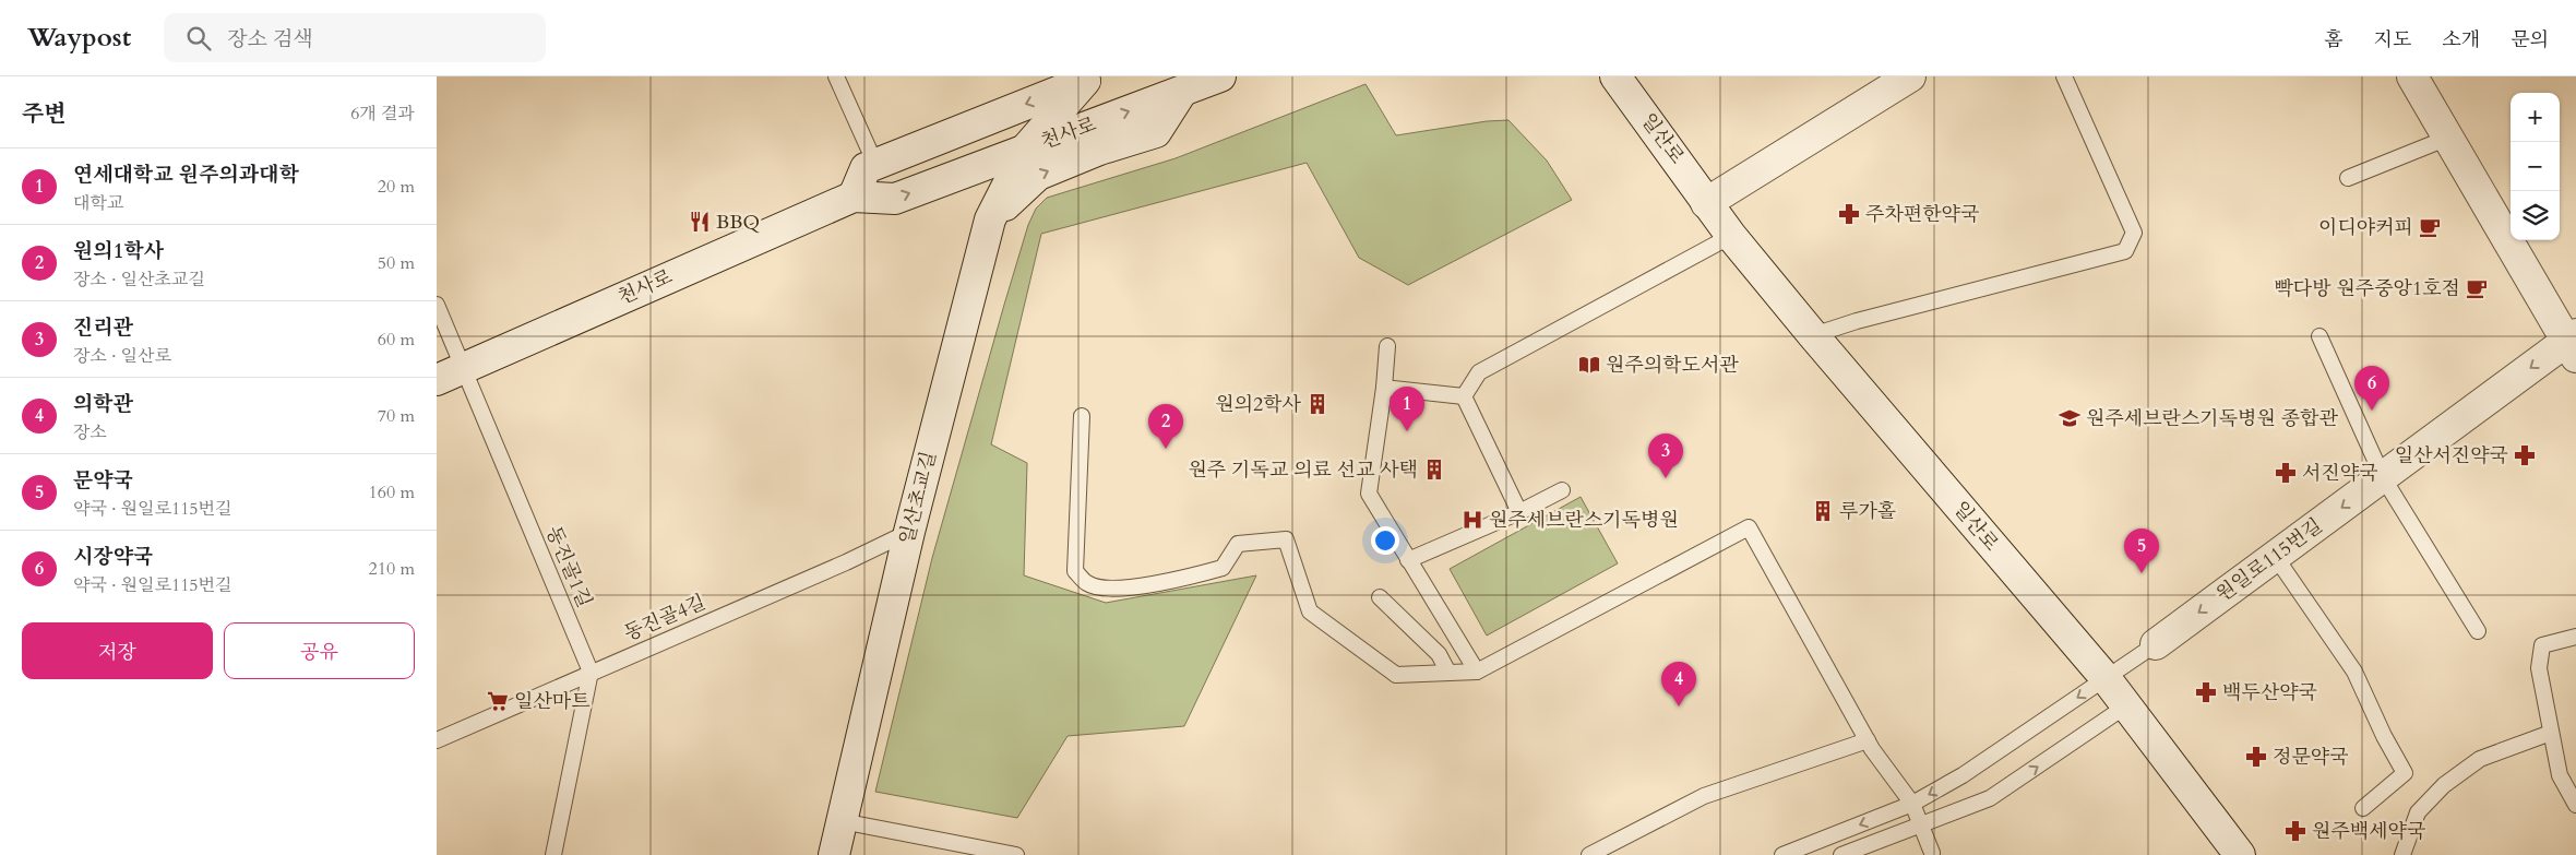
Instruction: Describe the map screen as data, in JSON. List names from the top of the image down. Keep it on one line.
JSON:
{"streets":{"street":["천사로","일산로","일산초교길","원일로115번길"],"lane":["동진골1길","동진골4길"]},"crossings":[["천사로","일산초교길"],["천사로","동진골1길"],["일산초교길","동진골4길"],["동진골1길","동진골4길"]],"one_way":["원일로115번길"],"places":{"pharmacy":["주차편한약국","일산서진약국","서진약국","백두산약국","정문약국","원주백세약국"],"restaurant":["BBQ"],"cafe":["이디야커피","빡다방 원주중앙1호점"],"library":["원주의학도서관"],"building":["원의2학사","원주 기독교 의료 선교 사택","루가홀"],"school or university":["원주세브란스기독병원 종합관"],"hospital":["원주세브란스기독병원"],"supermarket":["일산마트"]},"page":{"header":"Waypost","search":"장소 검색","nav":["홈","지도","소개","문의"],"heading":["주변","6개 결과"],"map_buttons":["+","−"],"list":[{"mark":"1","name":"연세대학교 원주의과대학","note":"대학교","value":"20 m"},{"mark":"2","name":"원의1학사","note":"장소 · 일산초교길","value":"50 m"},{"mark":"3","name":"진리관","note":"장소 · 일산로","value":"60 m"},{"mark":"4","name":"의학관","note":"장소","value":"70 m"},{"mark":"5","name":"문약국","note":"약국 · 원일로115번길","value":"160 m"},{"mark":"6","name":"시장약국","note":"약국 · 원일로115번길","value":"210 m"}],"pins":["6","1","2","3","5","4"],"buttons":["저장","공유"]}}
